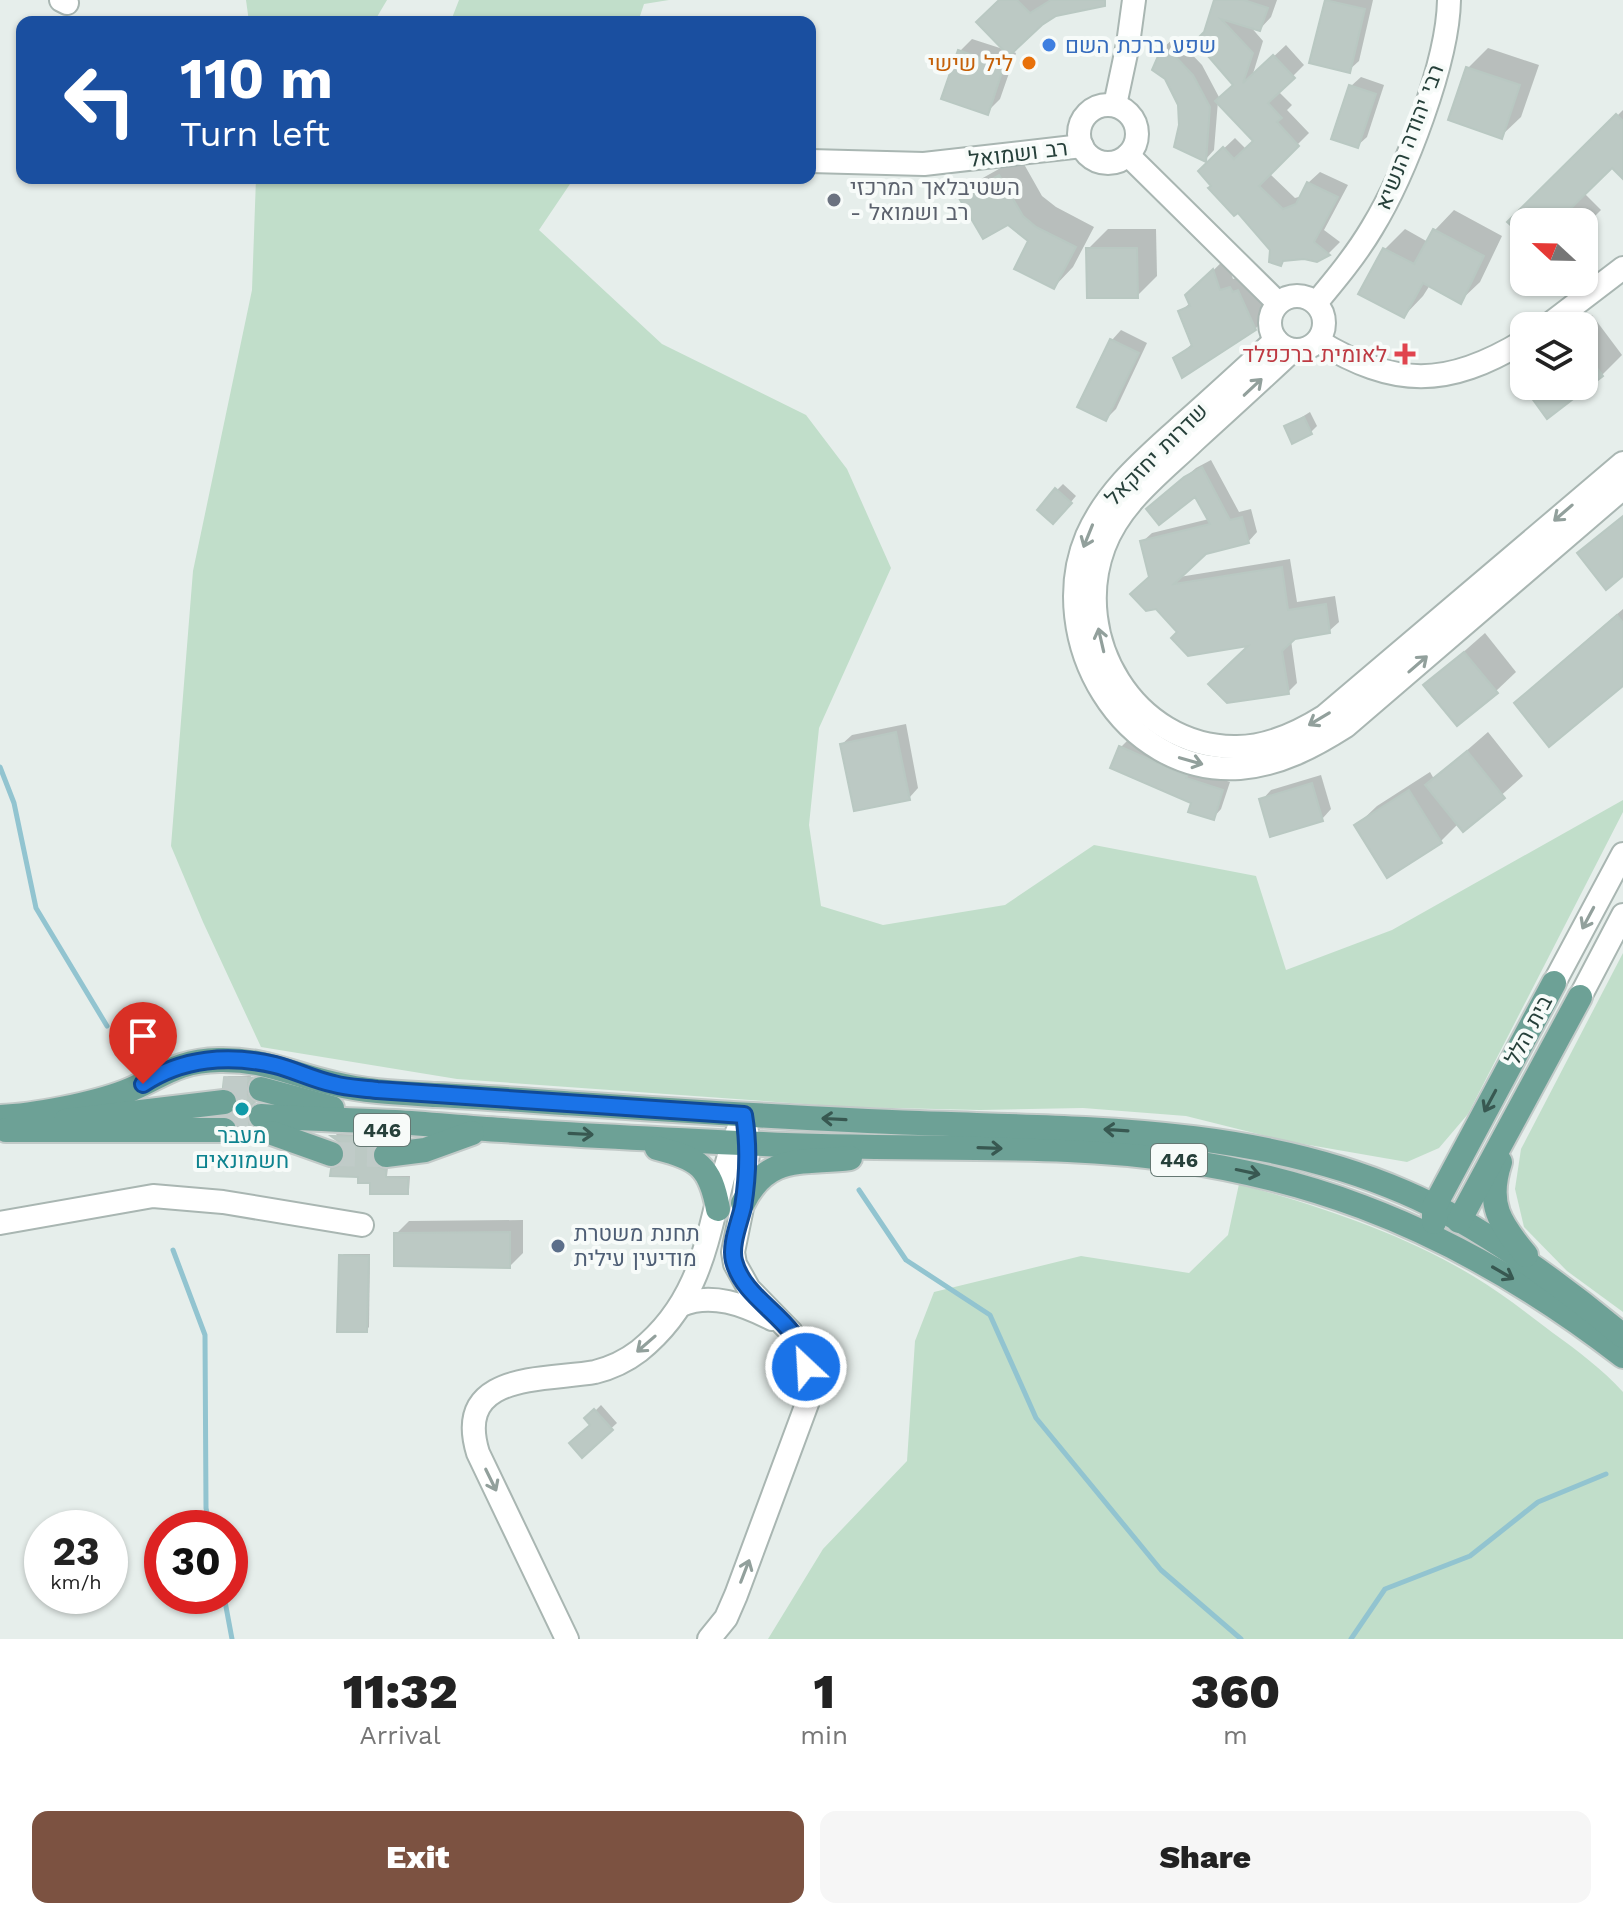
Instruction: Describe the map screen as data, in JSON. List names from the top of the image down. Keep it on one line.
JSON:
{"streets":{"main road":["בית הלל","446"],"street":["רבי יהודה הנשיא","רב ושמואל"]},"crossings":[["בית הלל","446"]],"one_way":["בית הלל"],"places":{"other":["שפע ברכת השם","ליל שישי","השטיבלאך המרכזי - רב ושמואל","מעבר חשמונאים","תחנת משטרת מודיעין עילית"],"health":["לאומית ברכפלד"]},"north":"left","page":{"turn":["110 m","Turn left"],"speed":"23 km/h","limit":"30","eta":["11:32","Arrival","1","min","360","m"],"buttons":["Exit","Share"]}}
